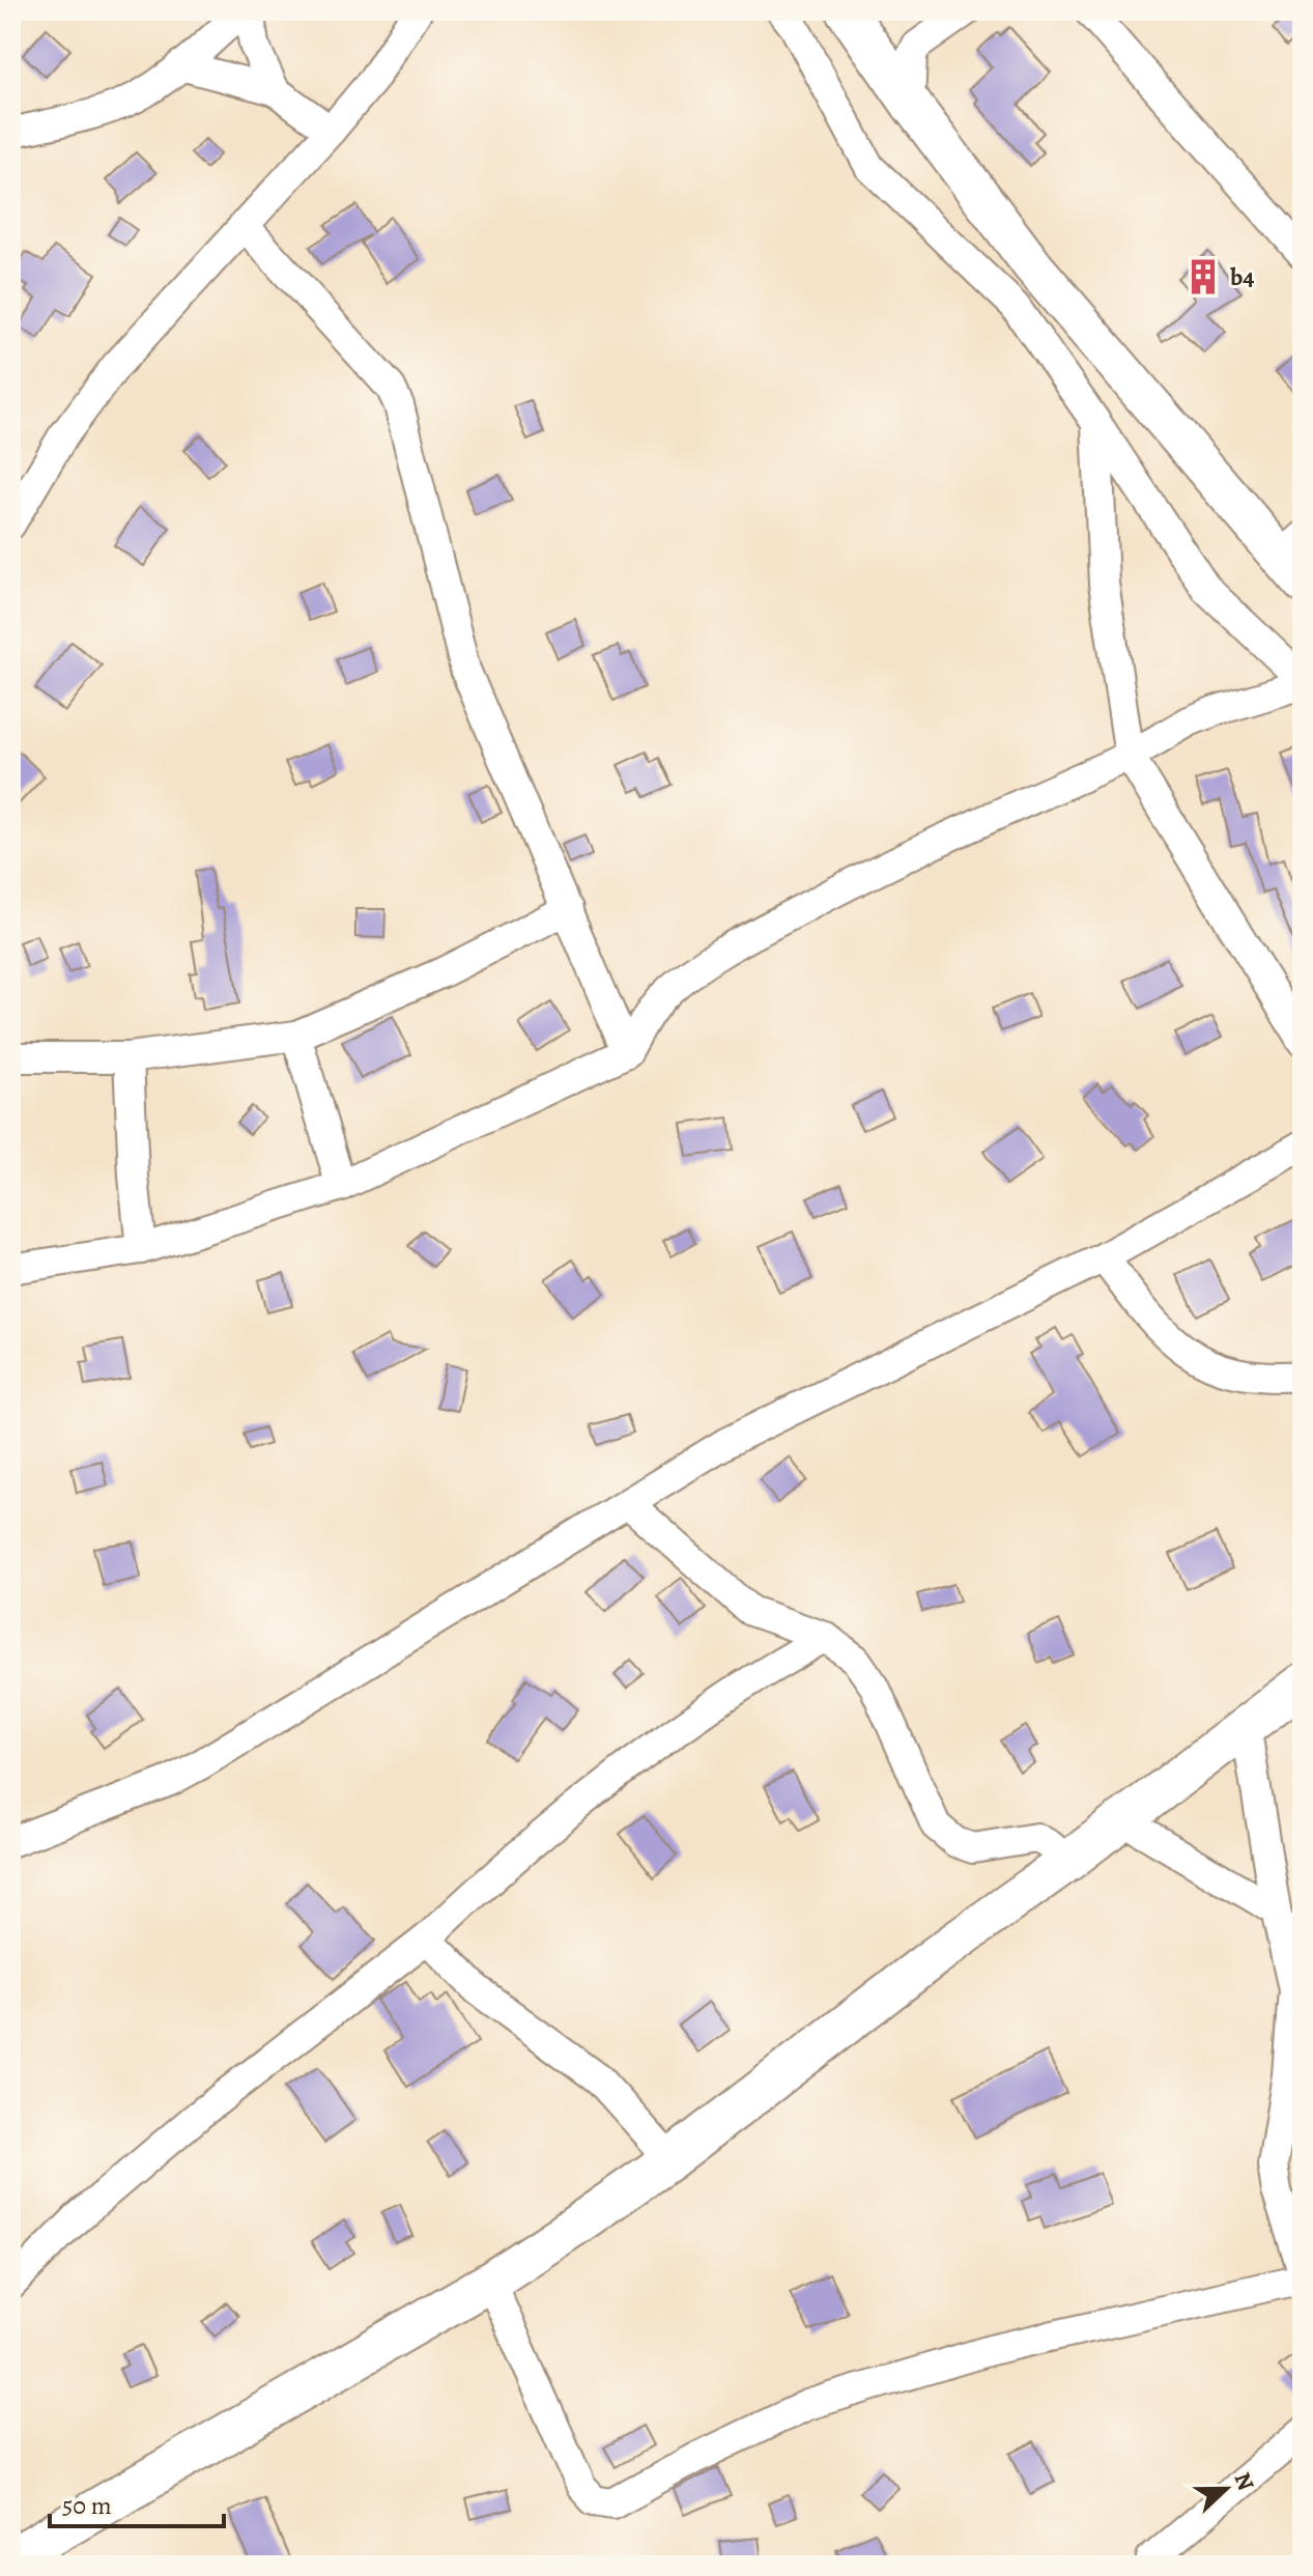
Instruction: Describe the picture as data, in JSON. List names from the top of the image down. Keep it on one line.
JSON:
{"places":{"building":["b4"]},"scale_bar":"50 m","north":"right"}
